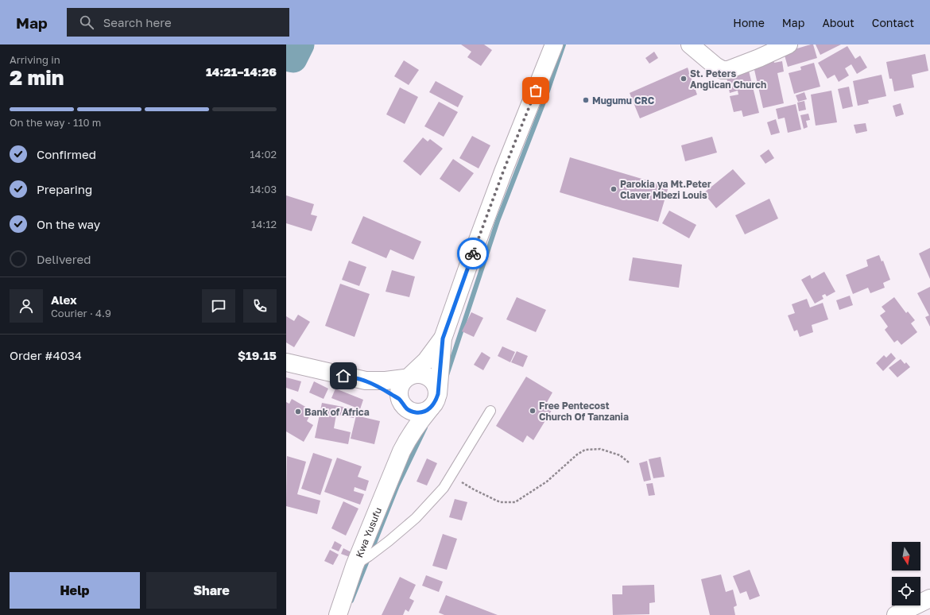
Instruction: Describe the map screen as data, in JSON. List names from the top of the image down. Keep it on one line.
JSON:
{"streets":{"street":["Kwa Yusufu"]},"places":["St. Peters Anglican Church","Mugumu CRC","Parokia ya Mt.Peter Claver Mbezi Louis","Free Pentecost Church Of Tanzania","Bank of Africa"],"north":"bottom","page":{"header":"Map","search":"Search here","nav":["Home","Map","About","Contact"],"heading":["2 min","Arriving in","14:21–14:26"],"panel":["Alex","Courier · 4.9","Order #4034","$19.15"],"bar":"On the way · 110 m","list":[["Confirmed","14:02"],["Preparing","14:03"],["On the way","14:12"],"Delivered"],"buttons":["Help","Share"]}}
